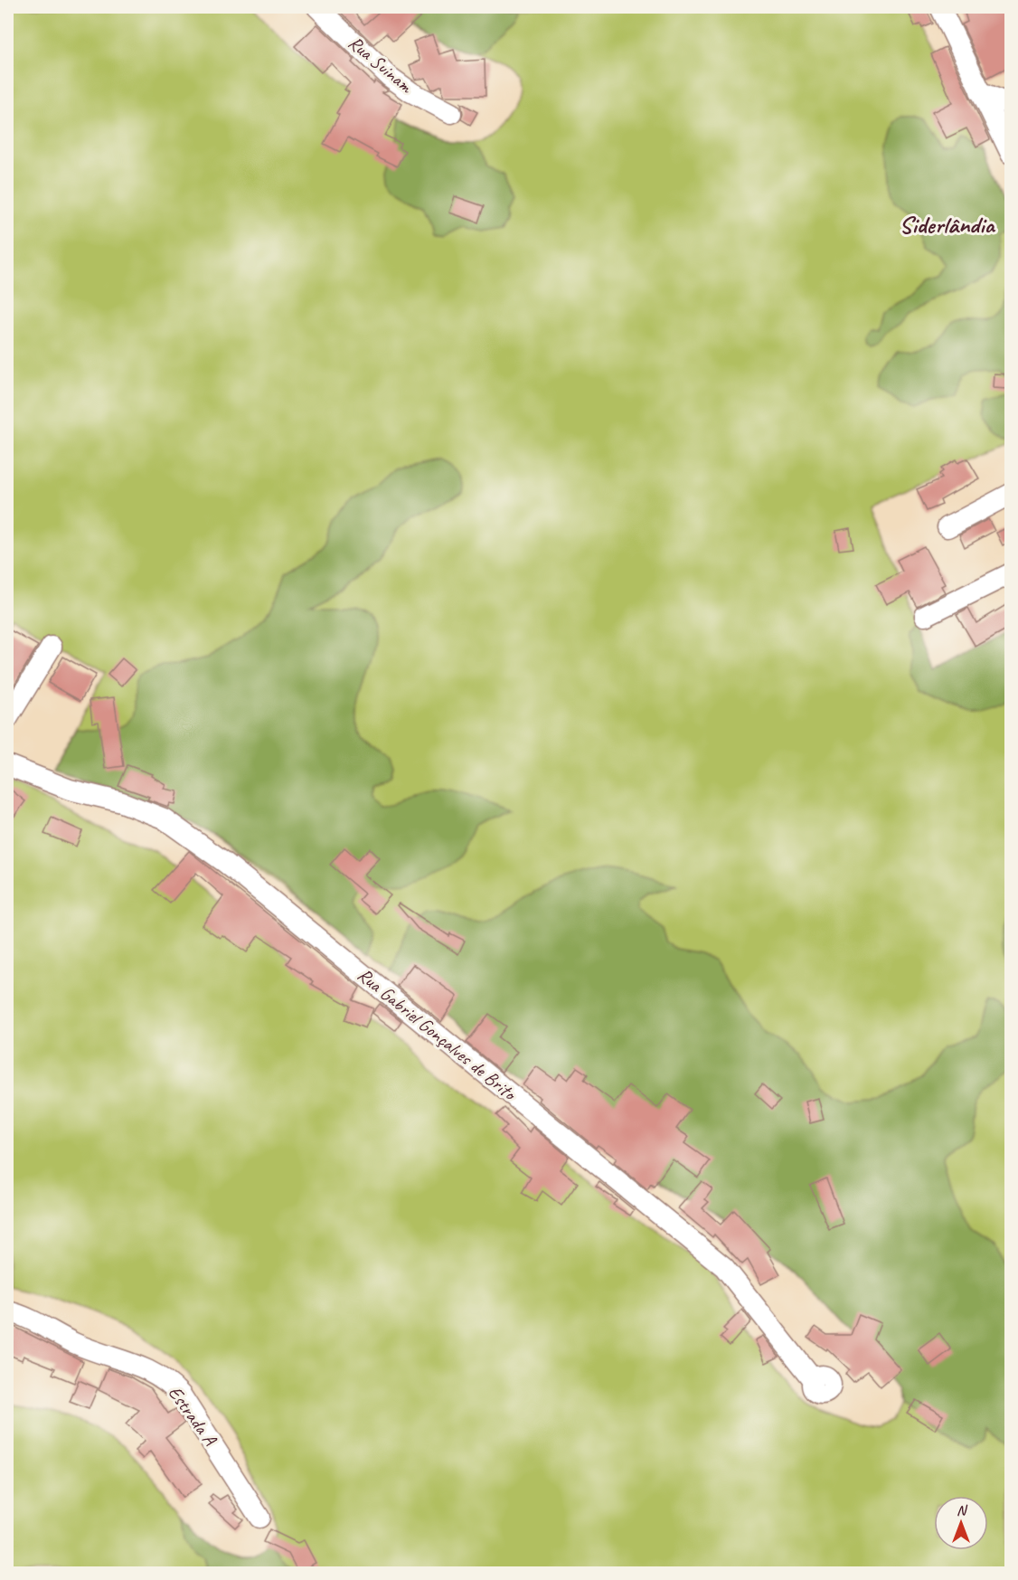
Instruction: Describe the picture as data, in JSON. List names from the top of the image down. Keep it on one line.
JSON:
{"streets":{"street":["Rua Suinam","Rua Gabriel Gonçalves de Brito","Estrada A"]},"districts":["Siderlândia"],"north":"top"}
